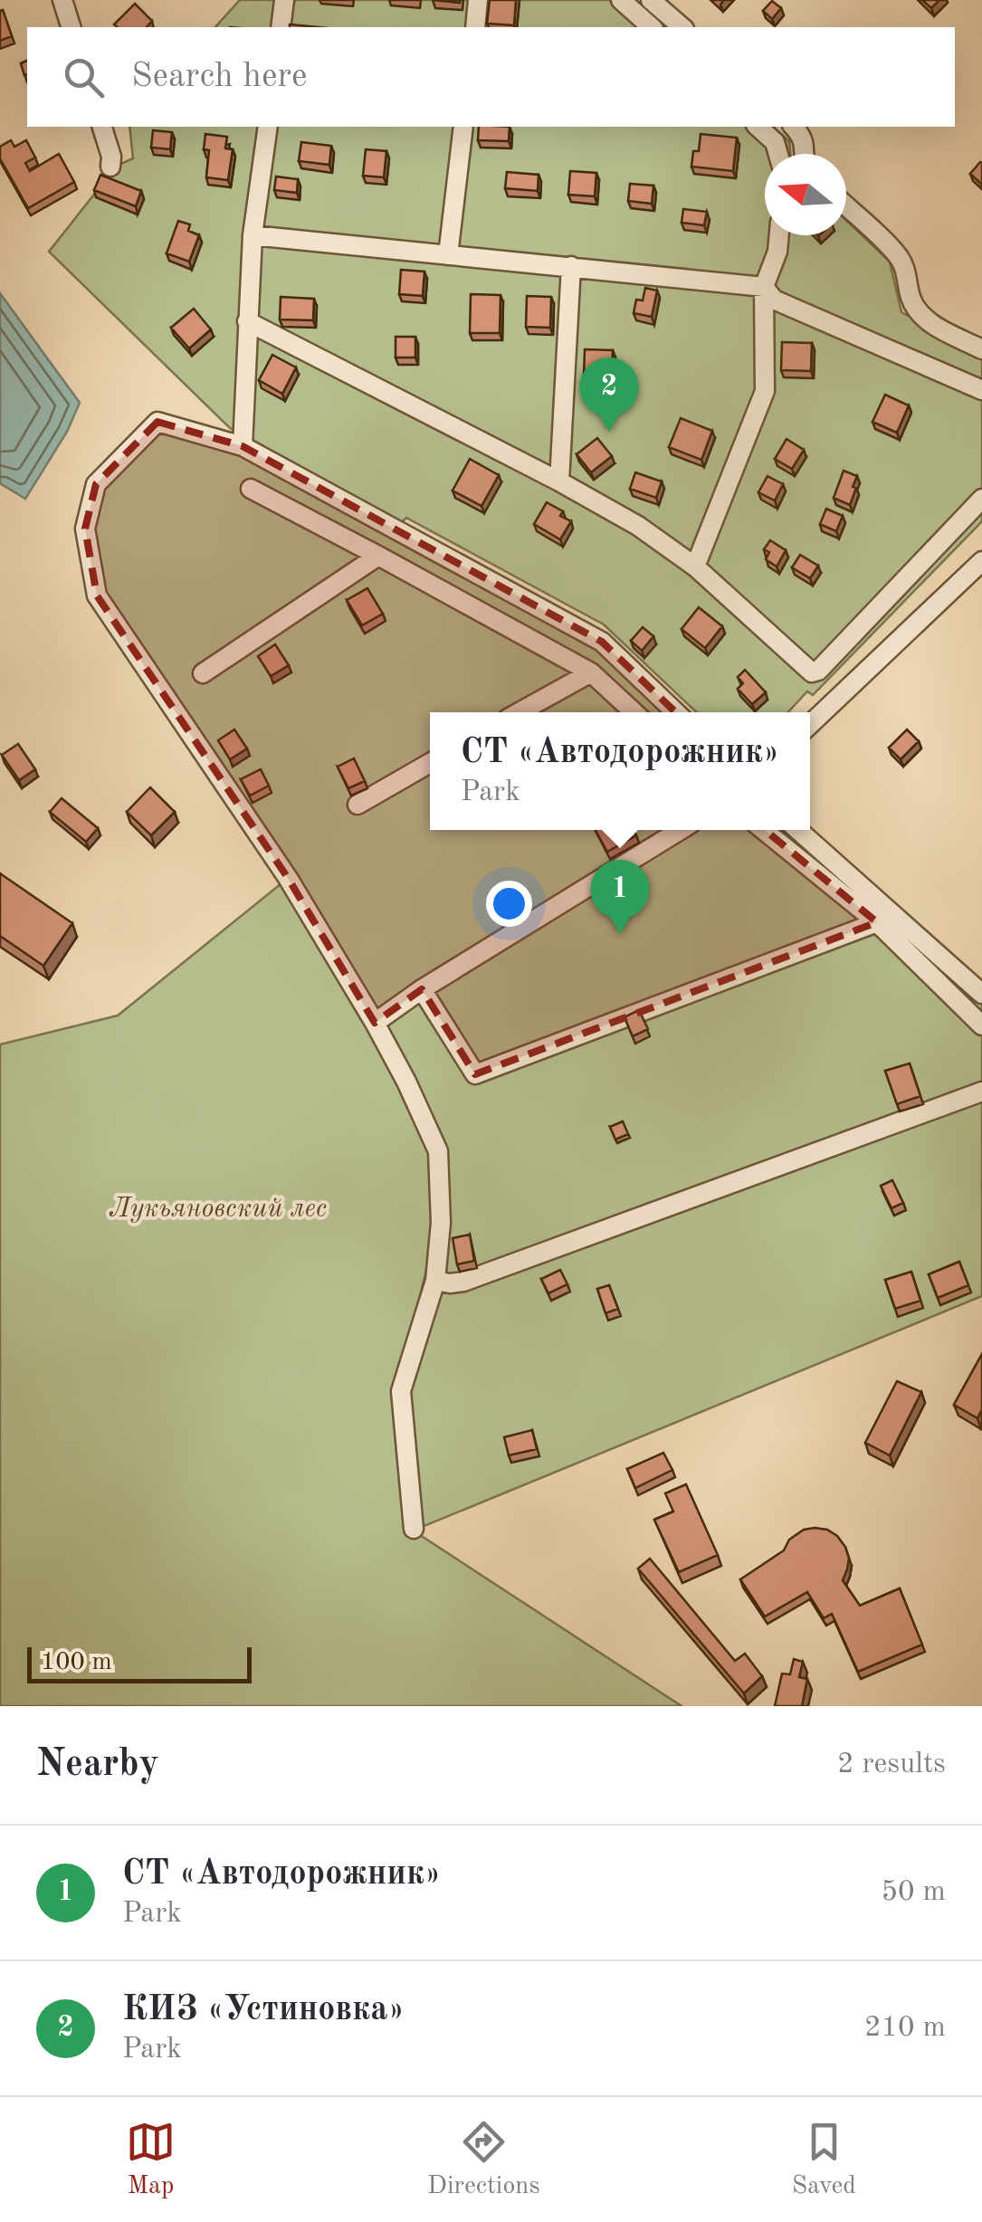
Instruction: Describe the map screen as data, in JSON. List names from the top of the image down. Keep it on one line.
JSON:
{"parks":["Лукьяновский лес"],"scale_bar":"100 m","north":"left","page":{"search":"Search here","pins":["2","1"],"popup":["СТ «Автодорожник»","Park"],"scale":"100 m","heading":["Nearby","2 results"],"list":[{"mark":"1","name":"СТ «Автодорожник»","note":"Park","value":"50 m"},{"mark":"2","name":"КИЗ «Устиновка»","note":"Park","value":"210 m"}],"nav":["Map","Directions","Saved"]}}
